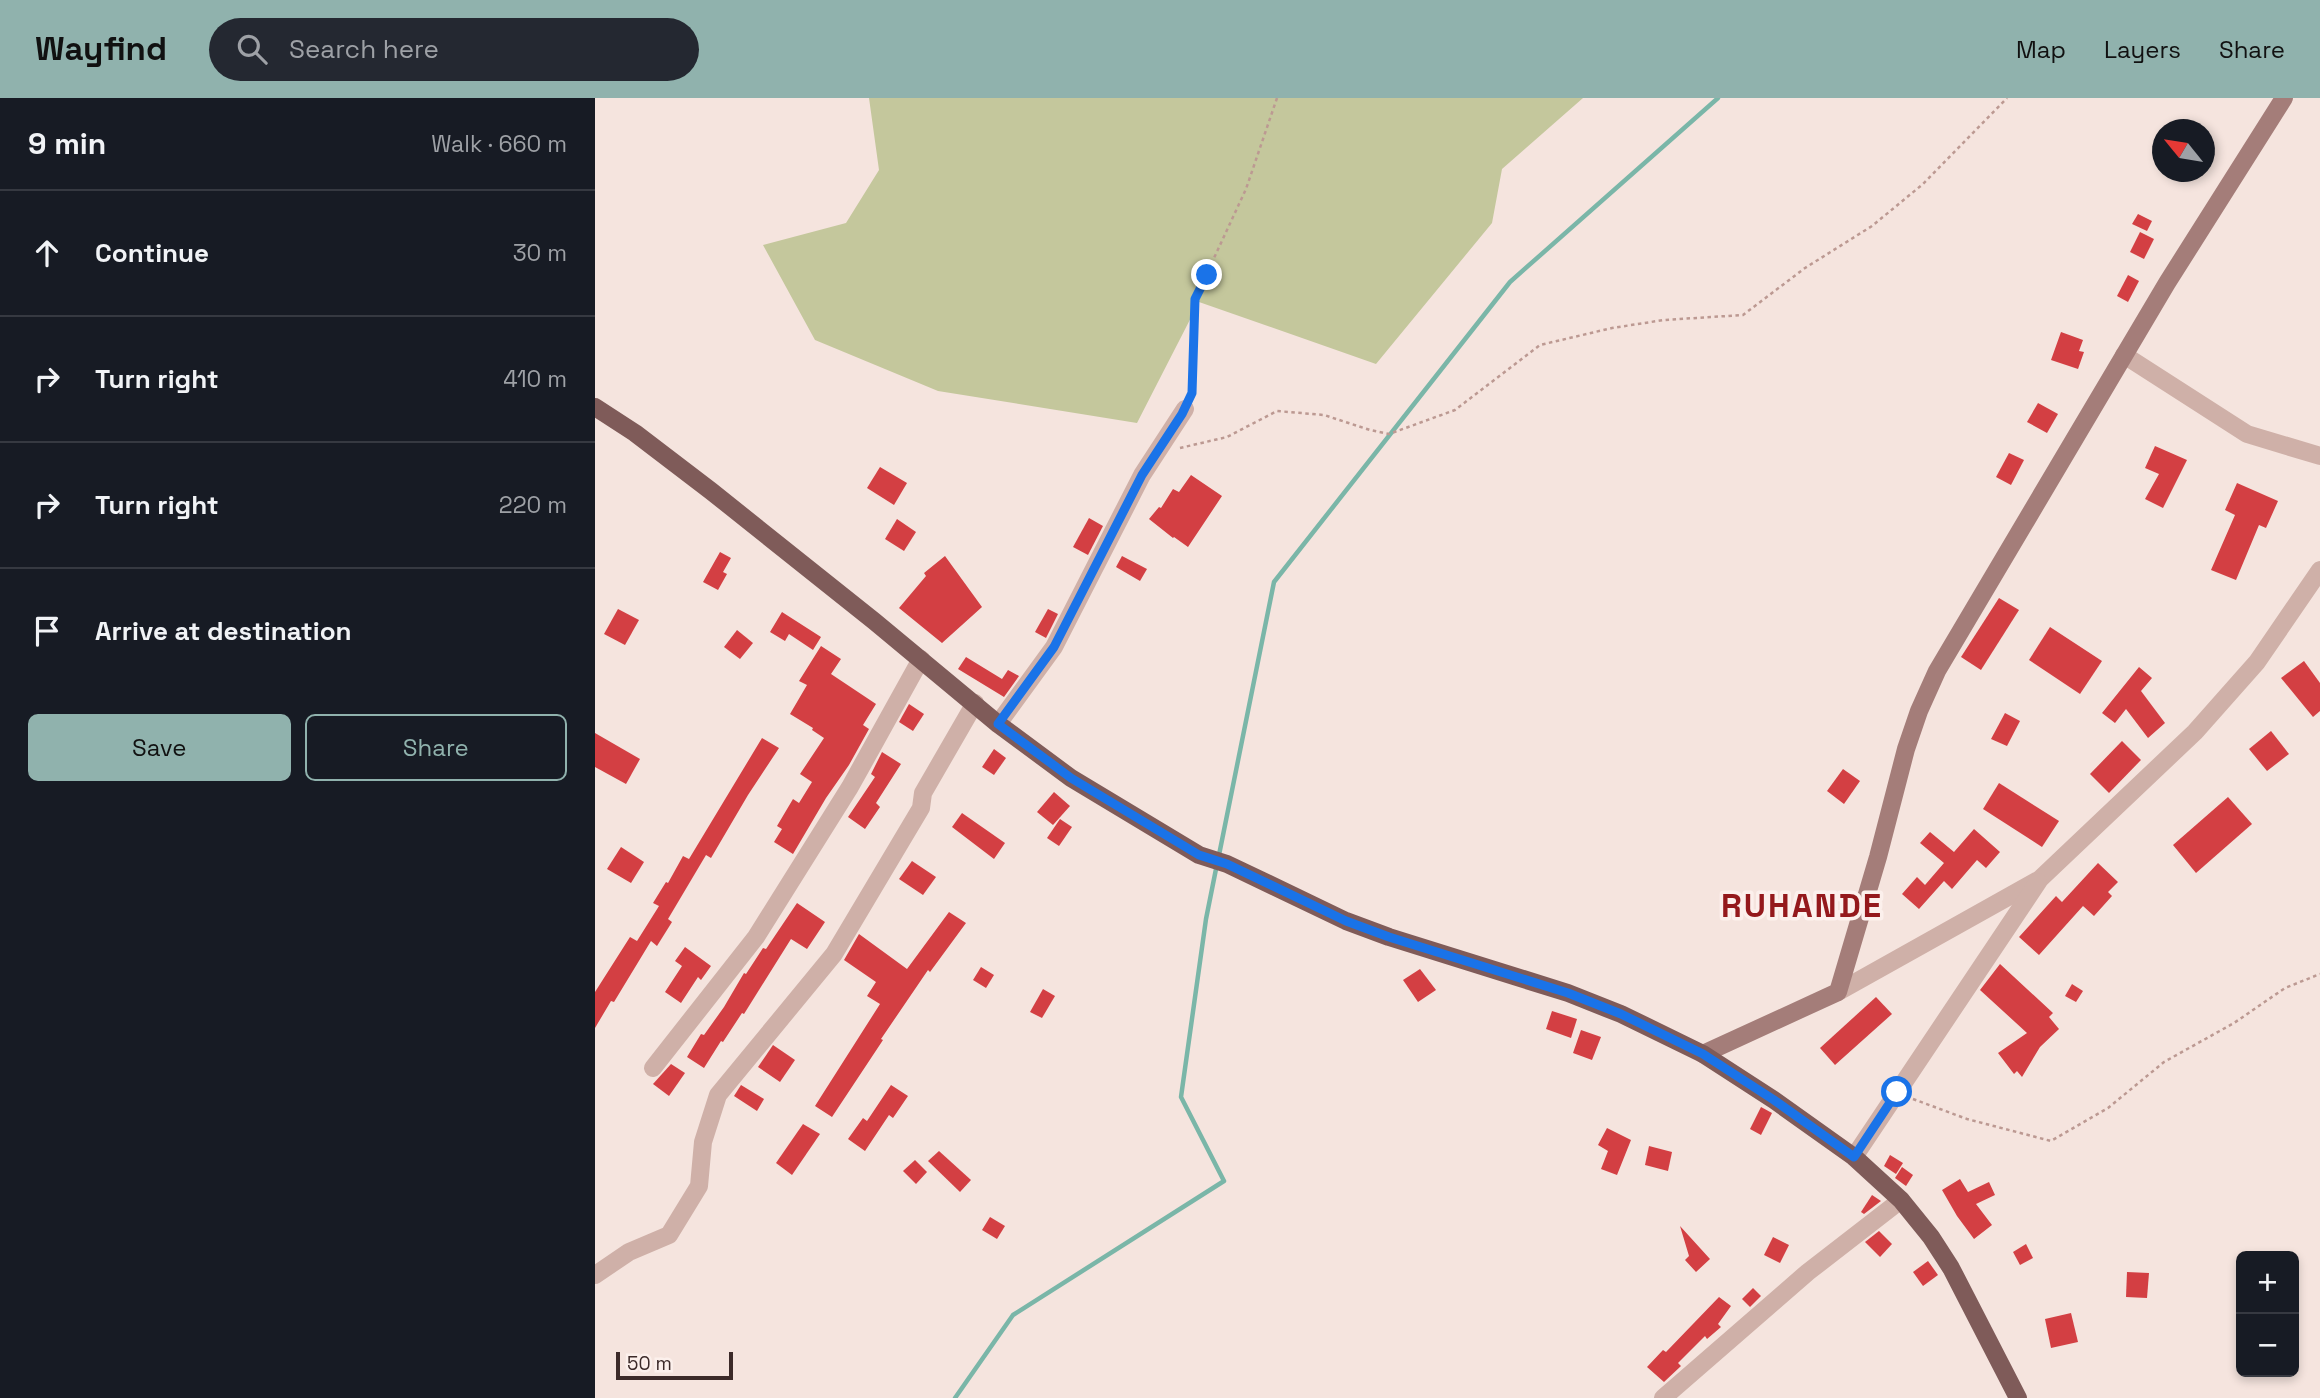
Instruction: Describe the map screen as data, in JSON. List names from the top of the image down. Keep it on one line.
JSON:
{"districts":["RUHANDE"],"scale_bar":"50 m","north":"top left","page":{"header":"Wayfind","search":"Search here","nav":["Map","Layers","Share"],"heading":["9 min","Walk · 660 m"],"list":[["Continue","30 m"],["Turn right","410 m"],["Turn right","220 m"],"Arrive at destination"],"buttons":["Save","Share"],"map_buttons":["+","−"],"scale":"50 m"}}
